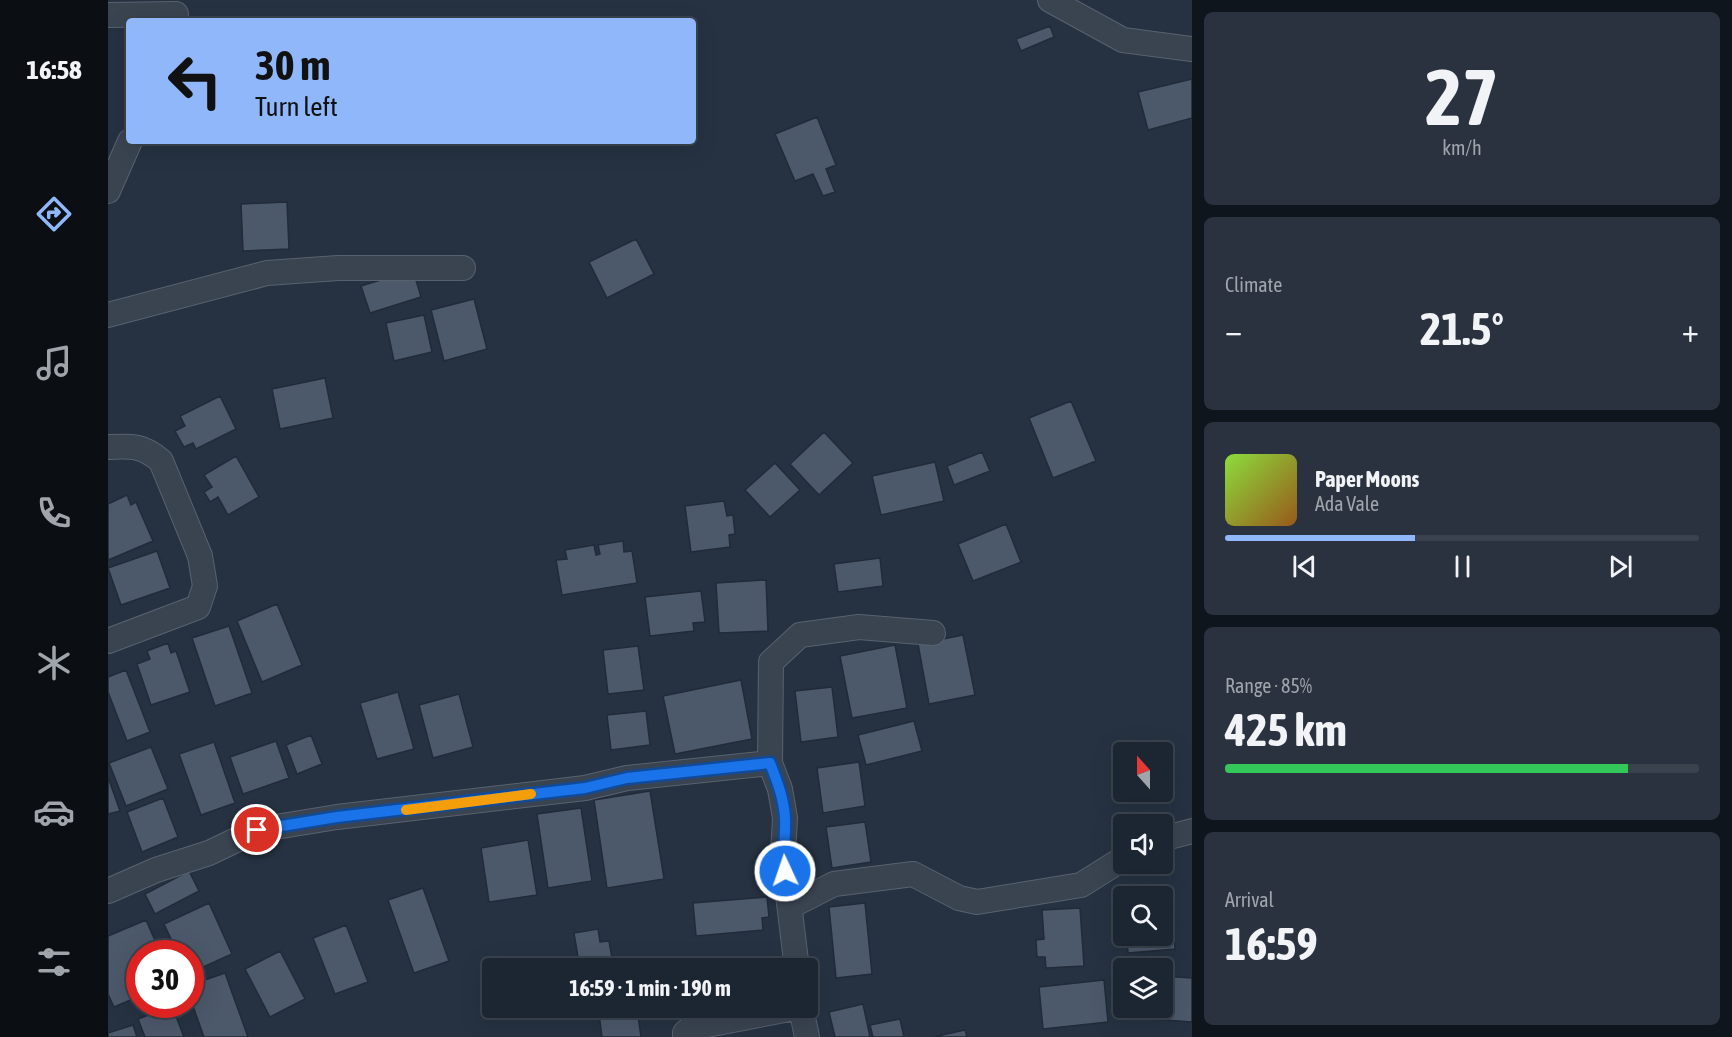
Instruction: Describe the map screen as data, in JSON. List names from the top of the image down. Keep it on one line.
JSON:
{"north":"top","page":{"tabs":"16:58","tile":[["27","km/h"],"Climate",["Range · 85%","425 km"],["Arrival","16:59"]],"turn":["30 m","Turn left"],"heat":["−","21.5°","+"],"song":["Paper Moons","Ada Vale"],"limit":"30","trip":"16:59 · 1 min · 190 m"}}
